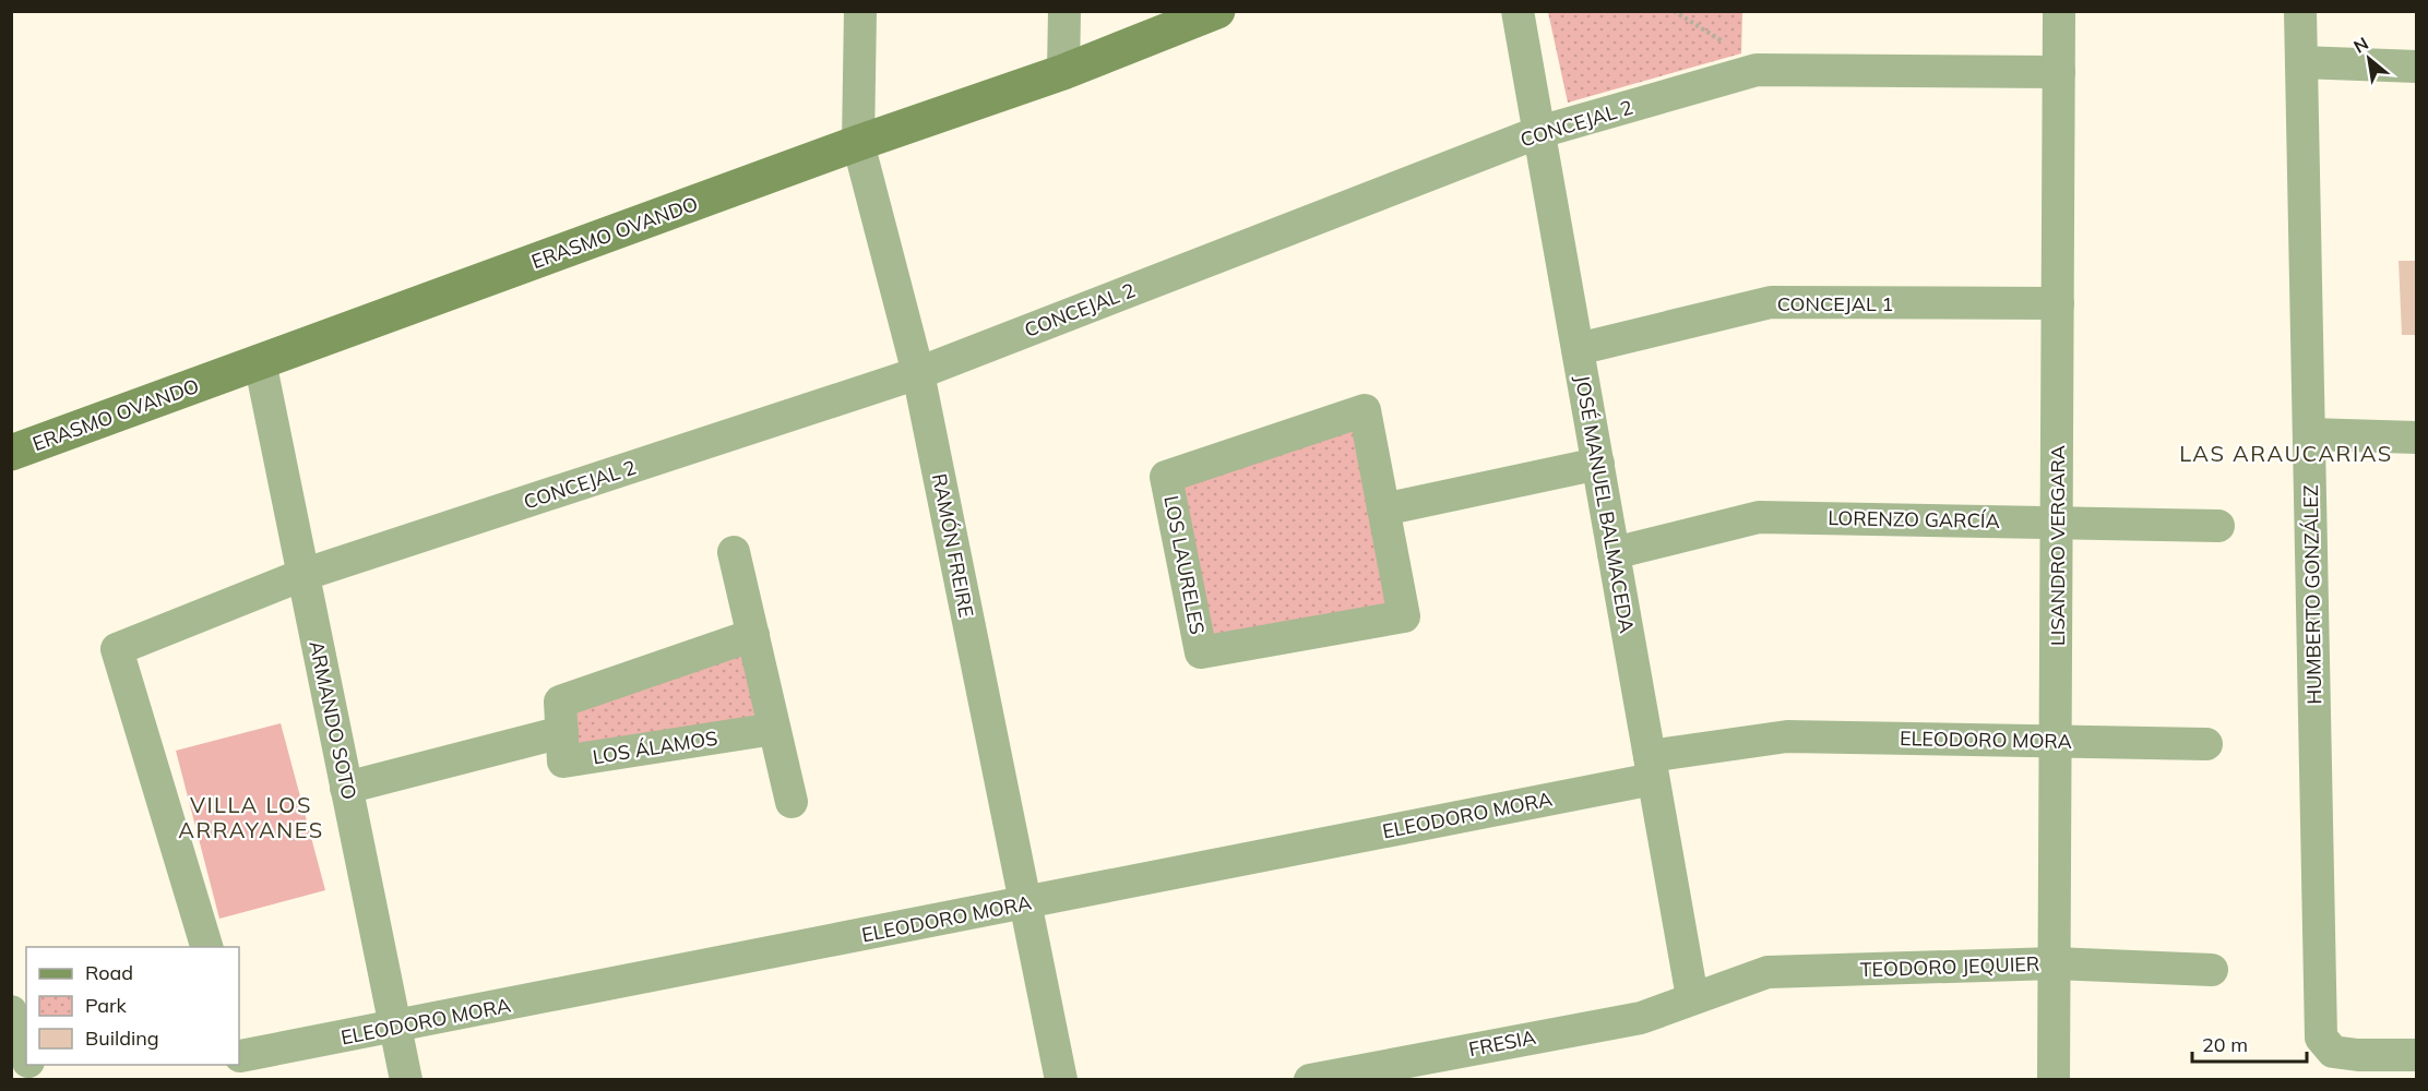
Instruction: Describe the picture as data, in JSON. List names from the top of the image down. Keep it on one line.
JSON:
{"streets":{"street":["CONCEJAL 2","ERASMO OVANDO","CONCEJAL 1","JOSÉ MANUEL BALMACEDA","LORENZO GARCÍA","RAMÓN FREIRE","LISANDRO VERGARA","LOS LAURELES","HUMBERTO GONZÁLEZ","ARMANDO SOTO","ELEODORO MORA","LOS ÁLAMOS","TEODORO JEQUIER","FRESIA"]},"crossings":[["CONCEJAL 2","JOSÉ MANUEL BALMACEDA"],["CONCEJAL 2","RAMÓN FREIRE"],["CONCEJAL 2","LISANDRO VERGARA"],["CONCEJAL 2","ARMANDO SOTO"],["ERASMO OVANDO","RAMÓN FREIRE"],["ERASMO OVANDO","ARMANDO SOTO"],["CONCEJAL 1","JOSÉ MANUEL BALMACEDA"],["CONCEJAL 1","LISANDRO VERGARA"],["JOSÉ MANUEL BALMACEDA","LORENZO GARCÍA"],["JOSÉ MANUEL BALMACEDA","ELEODORO MORA"],["JOSÉ MANUEL BALMACEDA","TEODORO JEQUIER"],["JOSÉ MANUEL BALMACEDA","FRESIA"],["LORENZO GARCÍA","LISANDRO VERGARA"],["RAMÓN FREIRE","ELEODORO MORA"],["LISANDRO VERGARA","ELEODORO MORA"],["LISANDRO VERGARA","TEODORO JEQUIER"],["ARMANDO SOTO","ELEODORO MORA"],["TEODORO JEQUIER","FRESIA"]],"districts":["LAS ARAUCARIAS","VILLA LOS ARRAYANES"],"legend":["Road","Park","Building"],"scale_bar":"20 m","north":"top left"}
